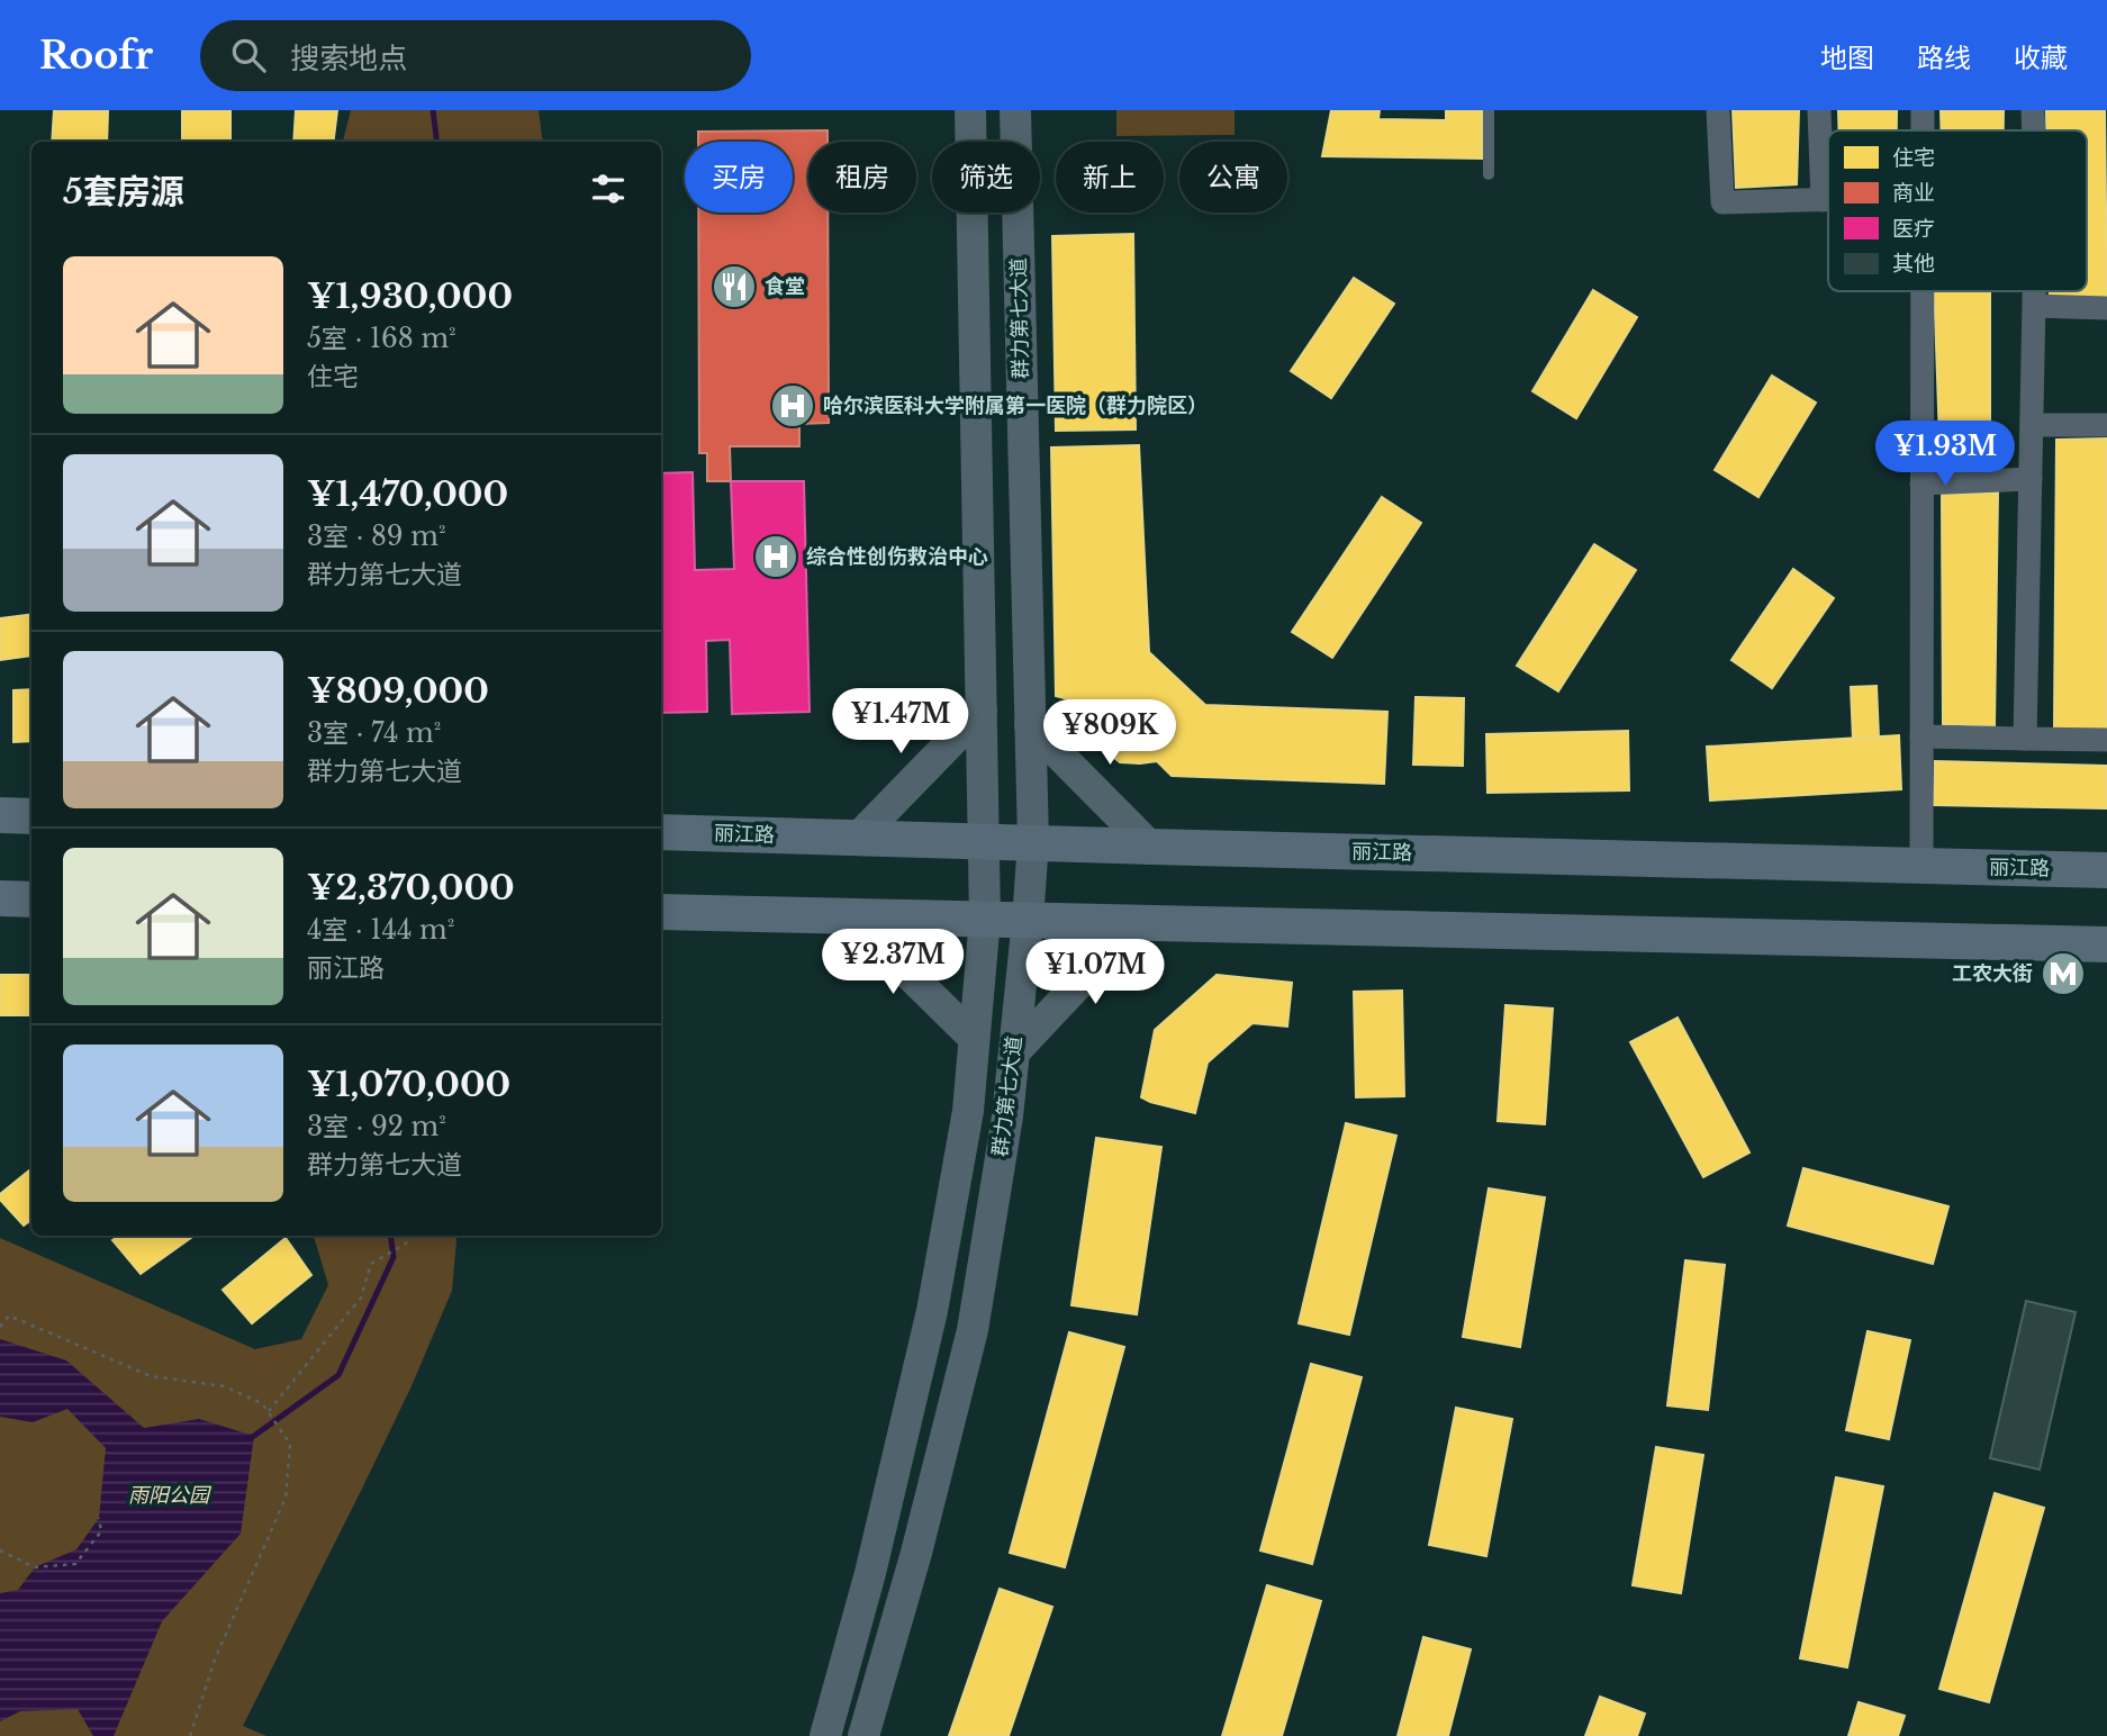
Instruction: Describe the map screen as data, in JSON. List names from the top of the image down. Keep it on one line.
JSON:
{"streets":{"main road":["群力第七大道","丽江路"]},"crossings":[["群力第七大道","丽江路"]],"parks":["雨阳公园"],"places":{"restaurant":["食堂"],"hospital":["哈尔滨医科大学附属第一医院（群力院区）","综合性创伤救治中心"],"metro station":["工农大街"]},"legend":["住宅","商业","医疗","其他"],"page":{"header":"Roofr","search":"搜索地点","nav":["地图","路线","收藏"],"chip":["买房","租房","筛选","新上","公寓"],"heading":"5套房源","list":[{"name":"¥1,930,000","note":"5室 · 168 m² · 住宅"},{"name":"¥1,470,000","note":"3室 · 89 m² · 群力第七大道"},{"name":"¥809,000","note":"3室 · 74 m² · 群力第七大道"},{"name":"¥2,370,000","note":"4室 · 144 m² · 丽江路"},{"name":"¥1,070,000","note":"3室 · 92 m² · 群力第七大道"}],"price":["¥1.93M","¥1.47M","¥809K","¥2.37M","¥1.07M"]}}
